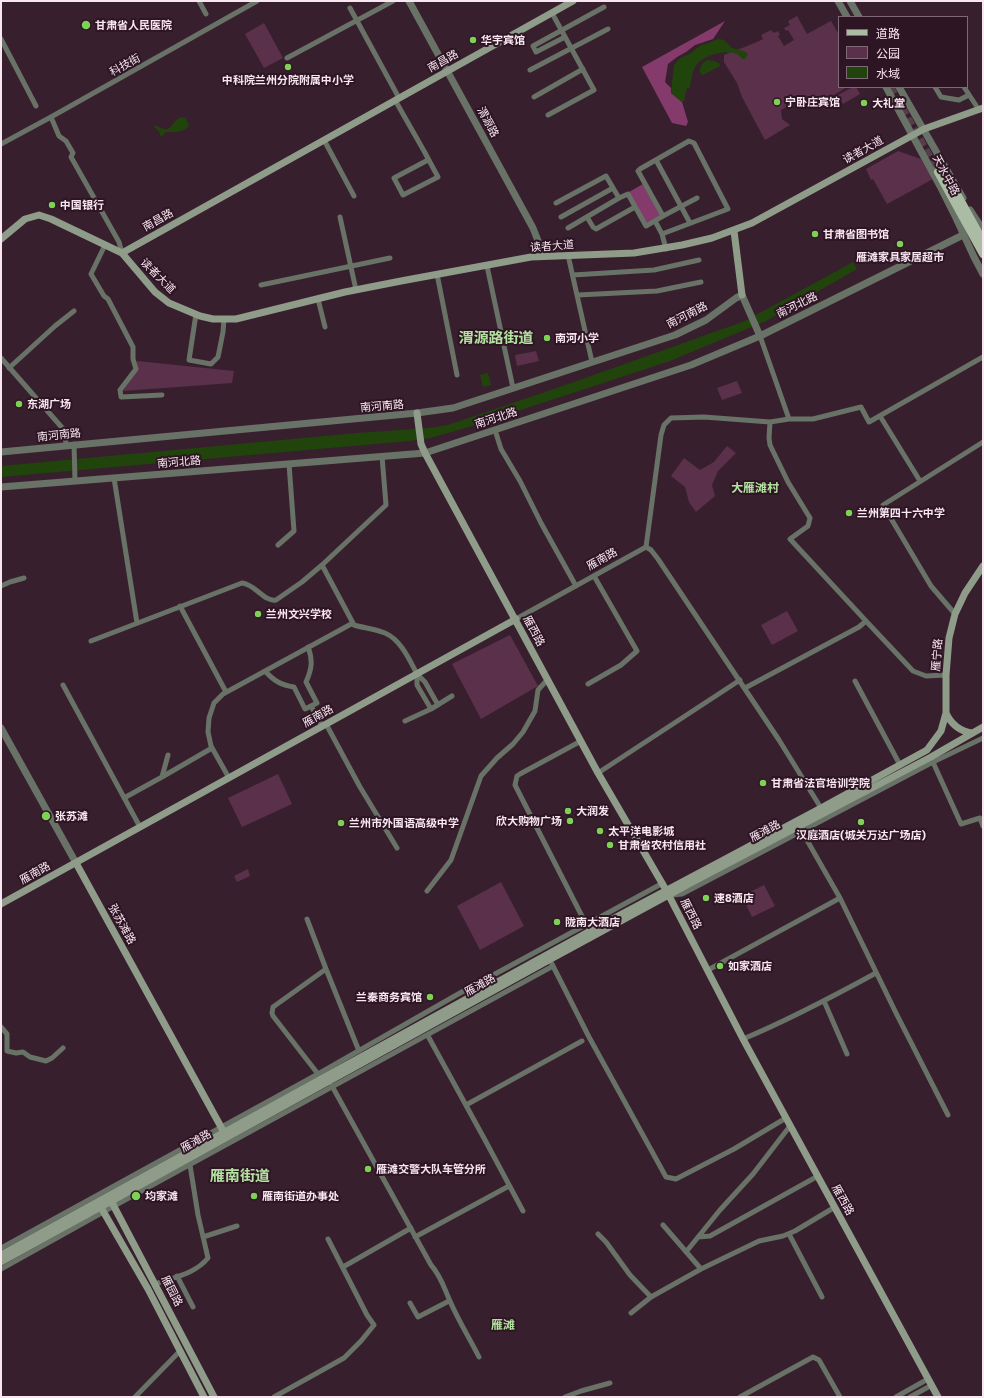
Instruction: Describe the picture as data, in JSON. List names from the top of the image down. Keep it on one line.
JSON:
{"streets":{"main road":["南昌路","读者大道","雁南路","雁西路","雁宁路","雁滩路","张苏滩路","雁园路"],"street":["科技街","渭源路","天水中路","南河北路","南河南路"]},"crossings":[["南昌路","渭源路"],["南昌路","读者大道"],["渭源路","读者大道"],["读者大道","天水中路"],["天水中路","南河北路"],["南河北路","雁西路"],["南河南路","雁西路"],["雁南路","雁西路"],["雁南路","张苏滩路"],["雁西路","雁滩路"],["雁宁路","雁滩路"],["雁滩路","张苏滩路"],["雁滩路","雁园路"]],"districts":["渭源路街道","大雁滩村","雁南街道","雁滩"],"places":["甘肃省人民医院","华宇宾馆","中科院兰州分院附属中小学","宁卧庄宾馆","大礼堂","中国银行","甘肃省图书馆","雁滩家具家居超市","南河小学","东湖广场","兰州第四十六中学","兰州文兴学校","甘肃省法官培训学院","大润发","张苏滩","欣大购物广场","汉庭酒店(城关万达广场店)","兰州市外国语高级中学","太平洋电影城","甘肃省农村信用社","速8酒店","陇南大酒店","如家酒店","兰秦商务宾馆","雁滩交警大队车管分所","均家滩","雁南街道办事处"],"legend":["道路","公园","水域"]}
